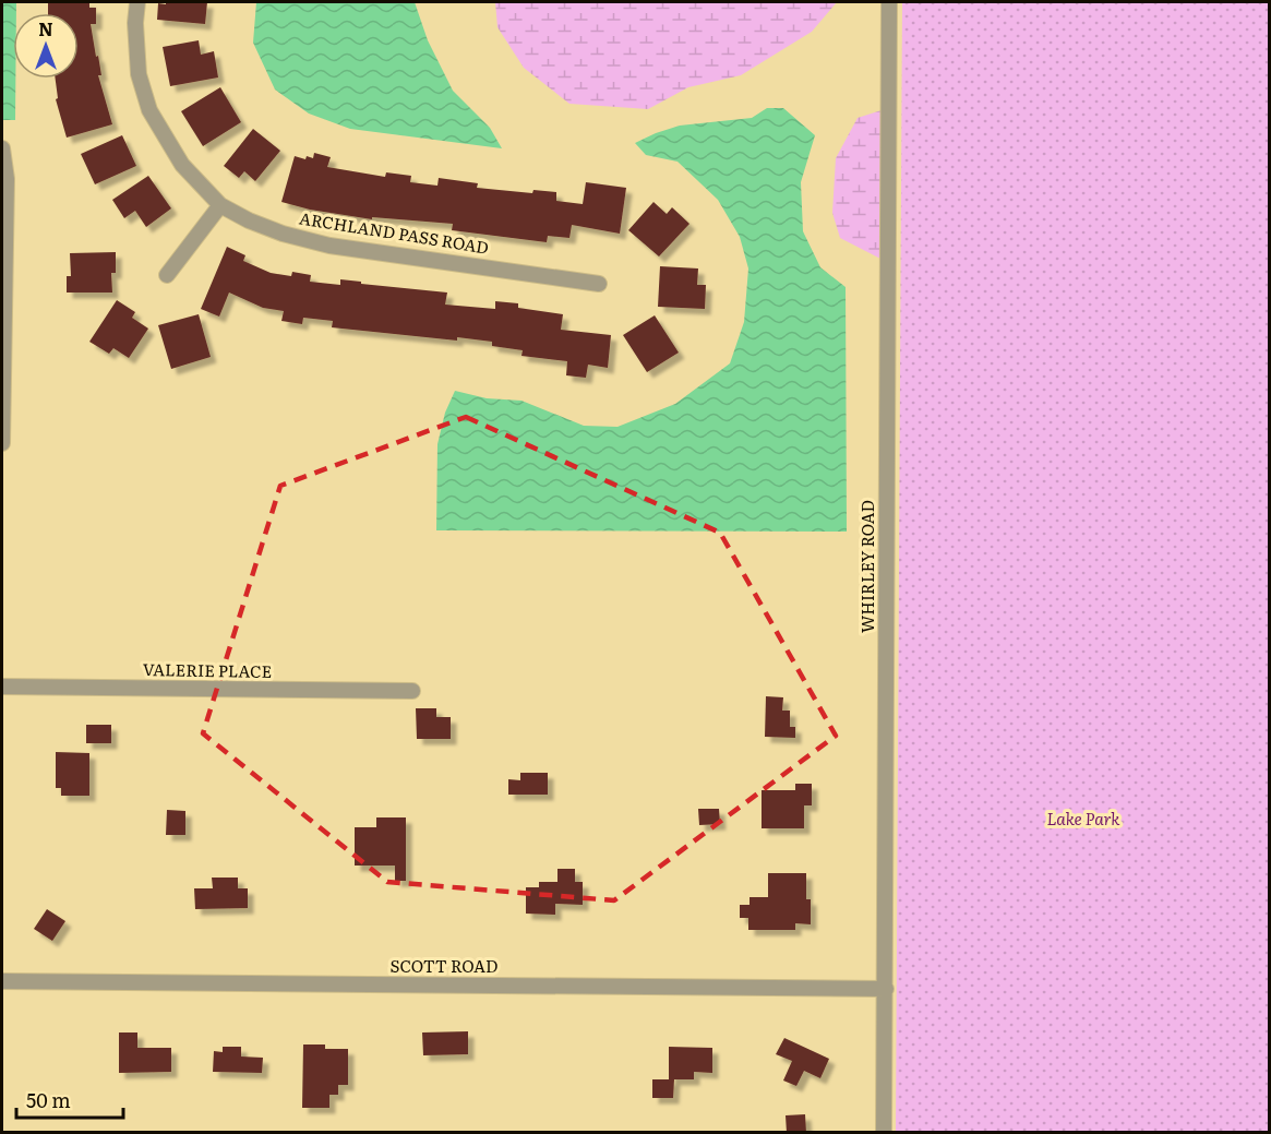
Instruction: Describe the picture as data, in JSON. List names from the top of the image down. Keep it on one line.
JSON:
{"streets":{"street":["ARCHLAND PASS ROAD","WHIRLEY ROAD","VALERIE PLACE","SCOTT ROAD"]},"crossings":[["WHIRLEY ROAD","SCOTT ROAD"]],"parks":["Lake Park"],"scale_bar":"50 m","north":"top"}
